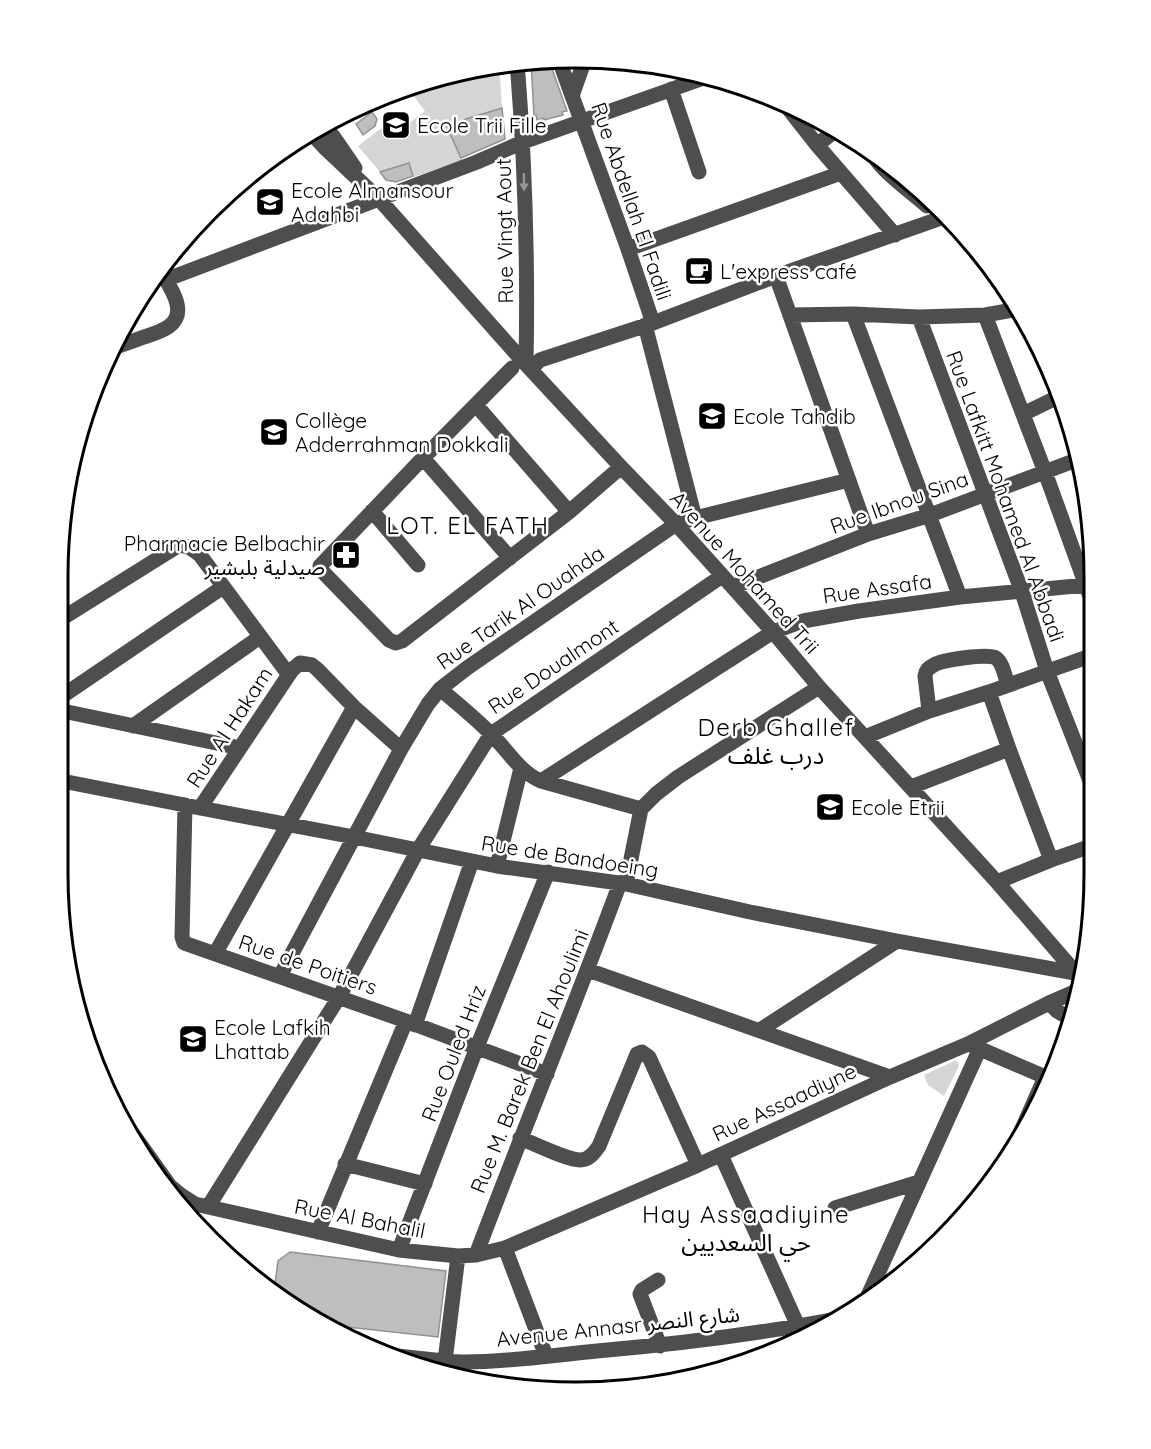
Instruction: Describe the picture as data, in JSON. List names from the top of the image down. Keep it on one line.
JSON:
{"streets":{"street":["Rue Abdellah El Fadili","Rue Vingt Aout","Rue Lafkitt Mohamed Al Abbadi","Rue Ibnou Sina","Avenue Mohamed Trii","Rue Assafa","Rue Tarik Al Ouahda","Rue Doualmont","Rue Al Hakam","Rue de Bandoeing","Rue de Poitiers","Rue Ouled Hriz","Rue M. Barek Ben El Ahoulimi","Rue Assaadiyne","Rue Al Bahalil","Avenue Annasr شارع النصر"]},"crossings":[["Rue Abdellah El Fadili","Rue Tarik Al Ouahda"],["Rue Vingt Aout","Avenue Mohamed Trii"],["Rue Lafkitt Mohamed Al Abbadi","Rue Ibnou Sina"],["Rue Lafkitt Mohamed Al Abbadi","Rue Assafa"],["Rue Ibnou Sina","Avenue Mohamed Trii"],["Avenue Mohamed Trii","Rue Assafa"],["Avenue Mohamed Trii","Rue Tarik Al Ouahda"],["Avenue Mohamed Trii","Rue Doualmont"],["Rue Tarik Al Ouahda","Rue Al Hakam"],["Rue Tarik Al Ouahda","Rue de Bandoeing"],["Rue Tarik Al Ouahda","Rue de Poitiers"],["Rue Doualmont","Rue de Bandoeing"],["Rue Doualmont","Rue de Poitiers"],["Rue Doualmont","Rue Al Bahalil"],["Rue Al Hakam","Rue de Bandoeing"],["Rue Al Hakam","Rue de Poitiers"],["Rue de Bandoeing","Rue de Poitiers"],["Rue de Bandoeing","Rue Ouled Hriz"],["Rue de Bandoeing","Rue M. Barek Ben El Ahoulimi"],["Rue de Poitiers","Rue Ouled Hriz"],["Rue de Poitiers","Rue M. Barek Ben El Ahoulimi"],["Rue Ouled Hriz","Rue Al Bahalil"],["Rue M. Barek Ben El Ahoulimi","Rue Al Bahalil"],["Rue Assaadiyne","Rue Al Bahalil"]],"one_way":["Rue Vingt Aout"],"districts":["LOT. EL FATH","Derb Ghallef درب غلف","Hay Assaadiyine حي السعديين"],"places":{"school or university":["Ecole Trii Fille","Ecole Almansour Adahbi","Ecole Tahdib","Collège Adderrahman Dokkali","Ecole Etrii","Ecole Lafkih Lhattab"],"cafe":["L'express café"],"pharmacy":["Pharmacie Belbachir صيدلية بلبشير"]}}
